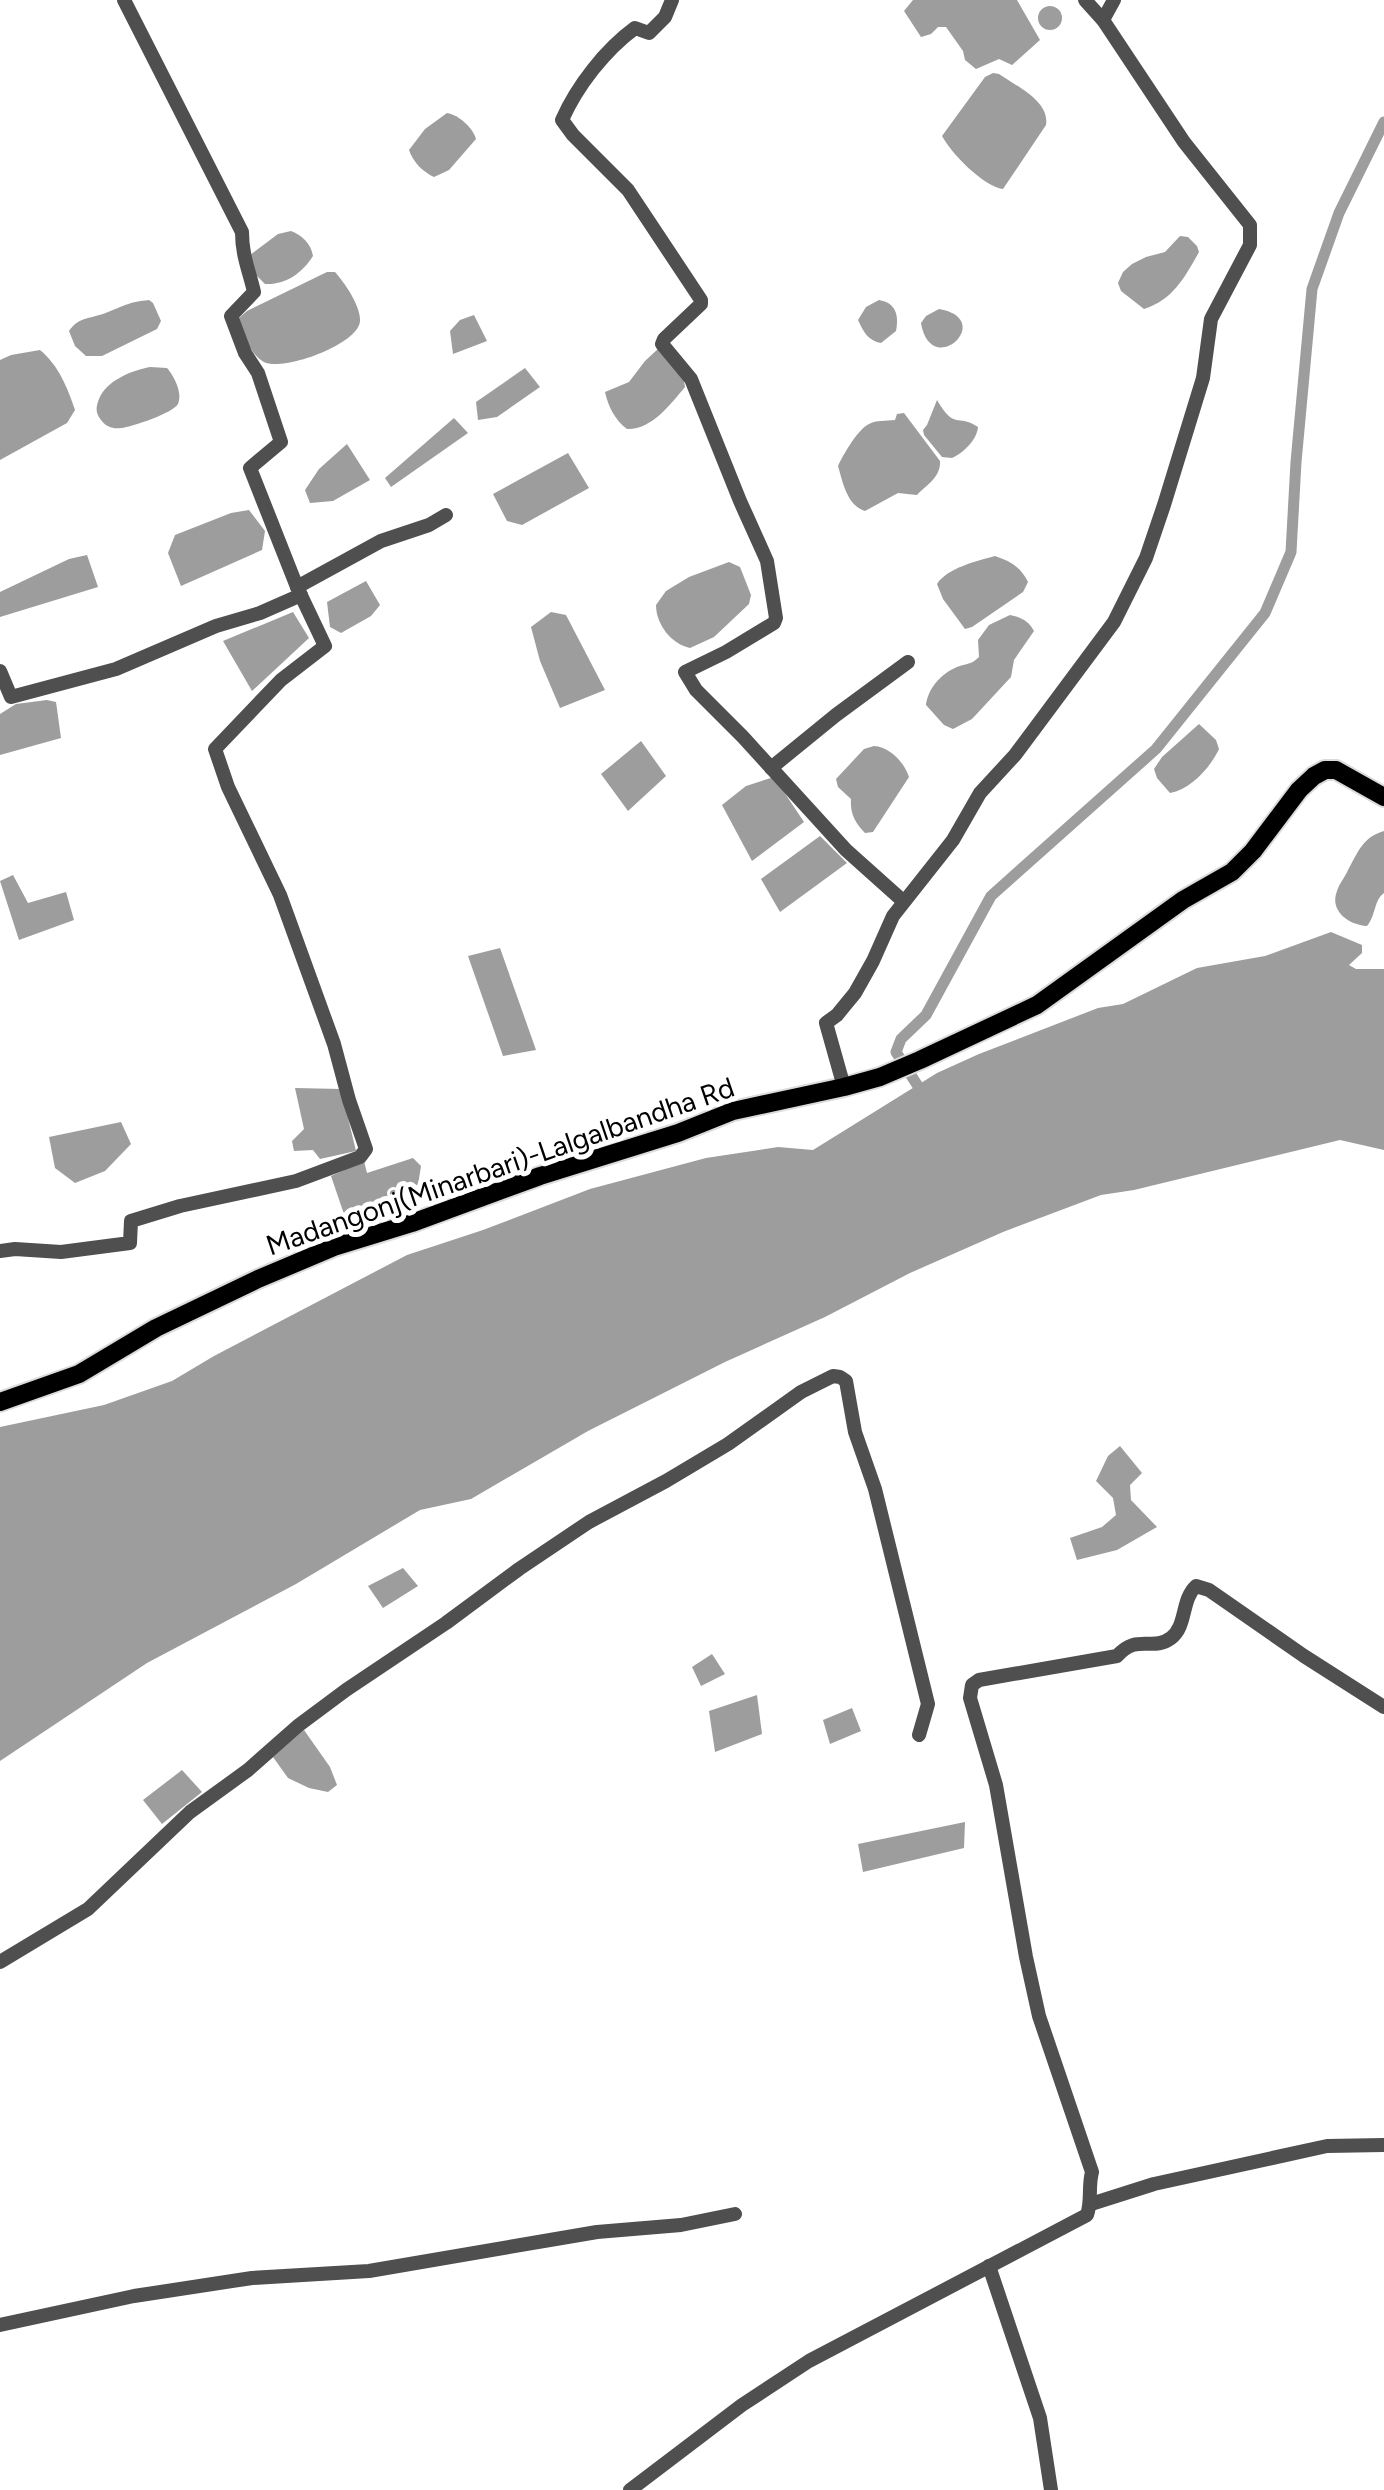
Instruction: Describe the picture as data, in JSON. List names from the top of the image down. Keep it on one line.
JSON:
{"streets":{"main road":["Madangonj(Minarbari)-Lalgalbandha Rd"]}}
